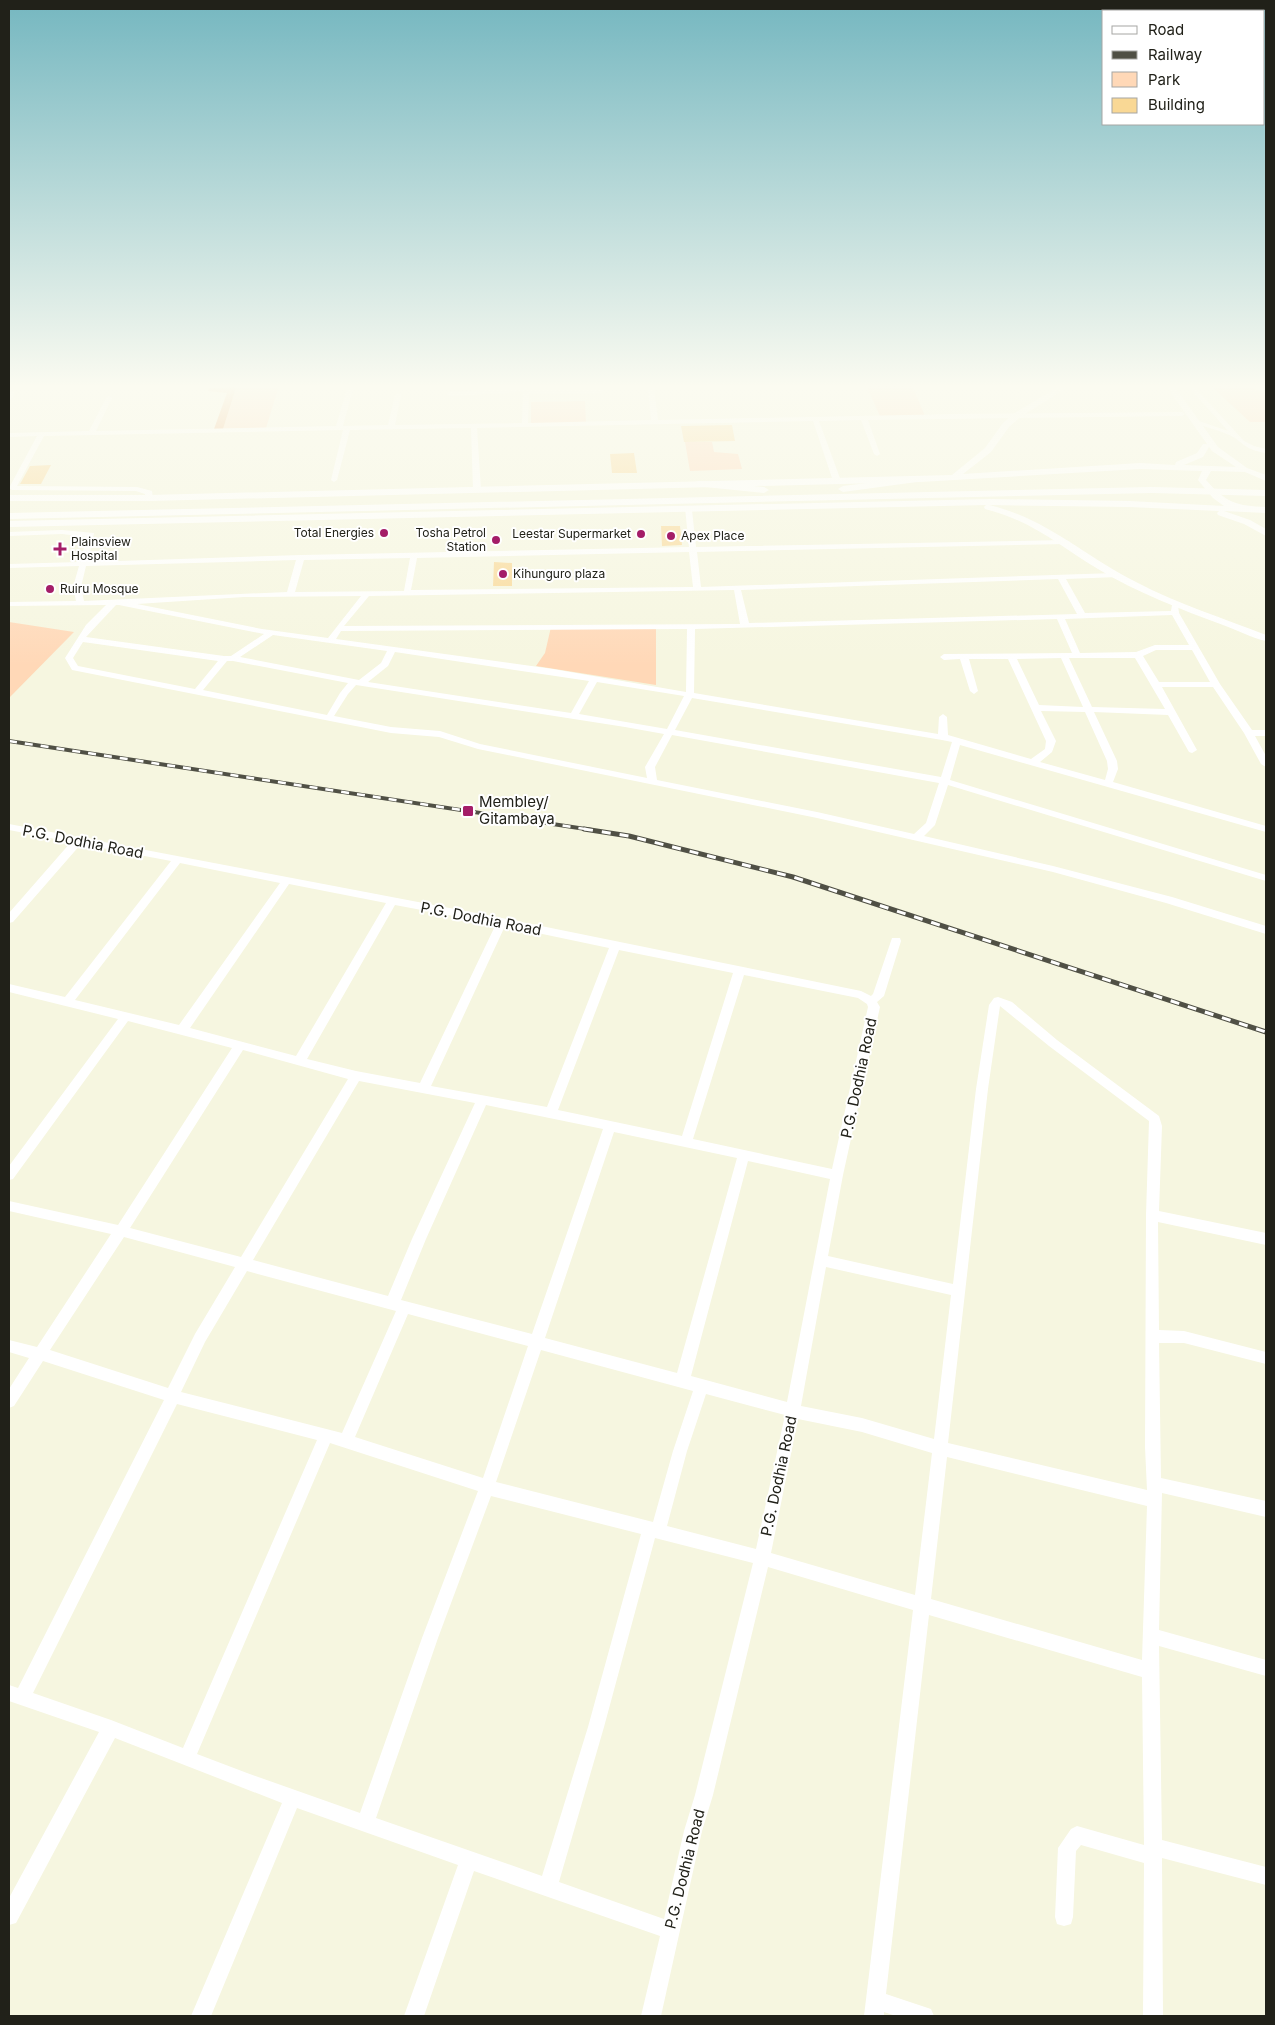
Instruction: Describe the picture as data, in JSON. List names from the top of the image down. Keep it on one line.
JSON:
{"streets":{"street":["P.G. Dodhia Road"]},"places":{"other":["Total Energies","Leestar Supermarket","Apex Place","Tosha Petrol Station","Kihunguro plaza","Ruiru Mosque"],"health":["Plainsview Hospital"],"transit":["Membley/ Gitambaya"]},"legend":["Road","Railway","Park","Building"]}
